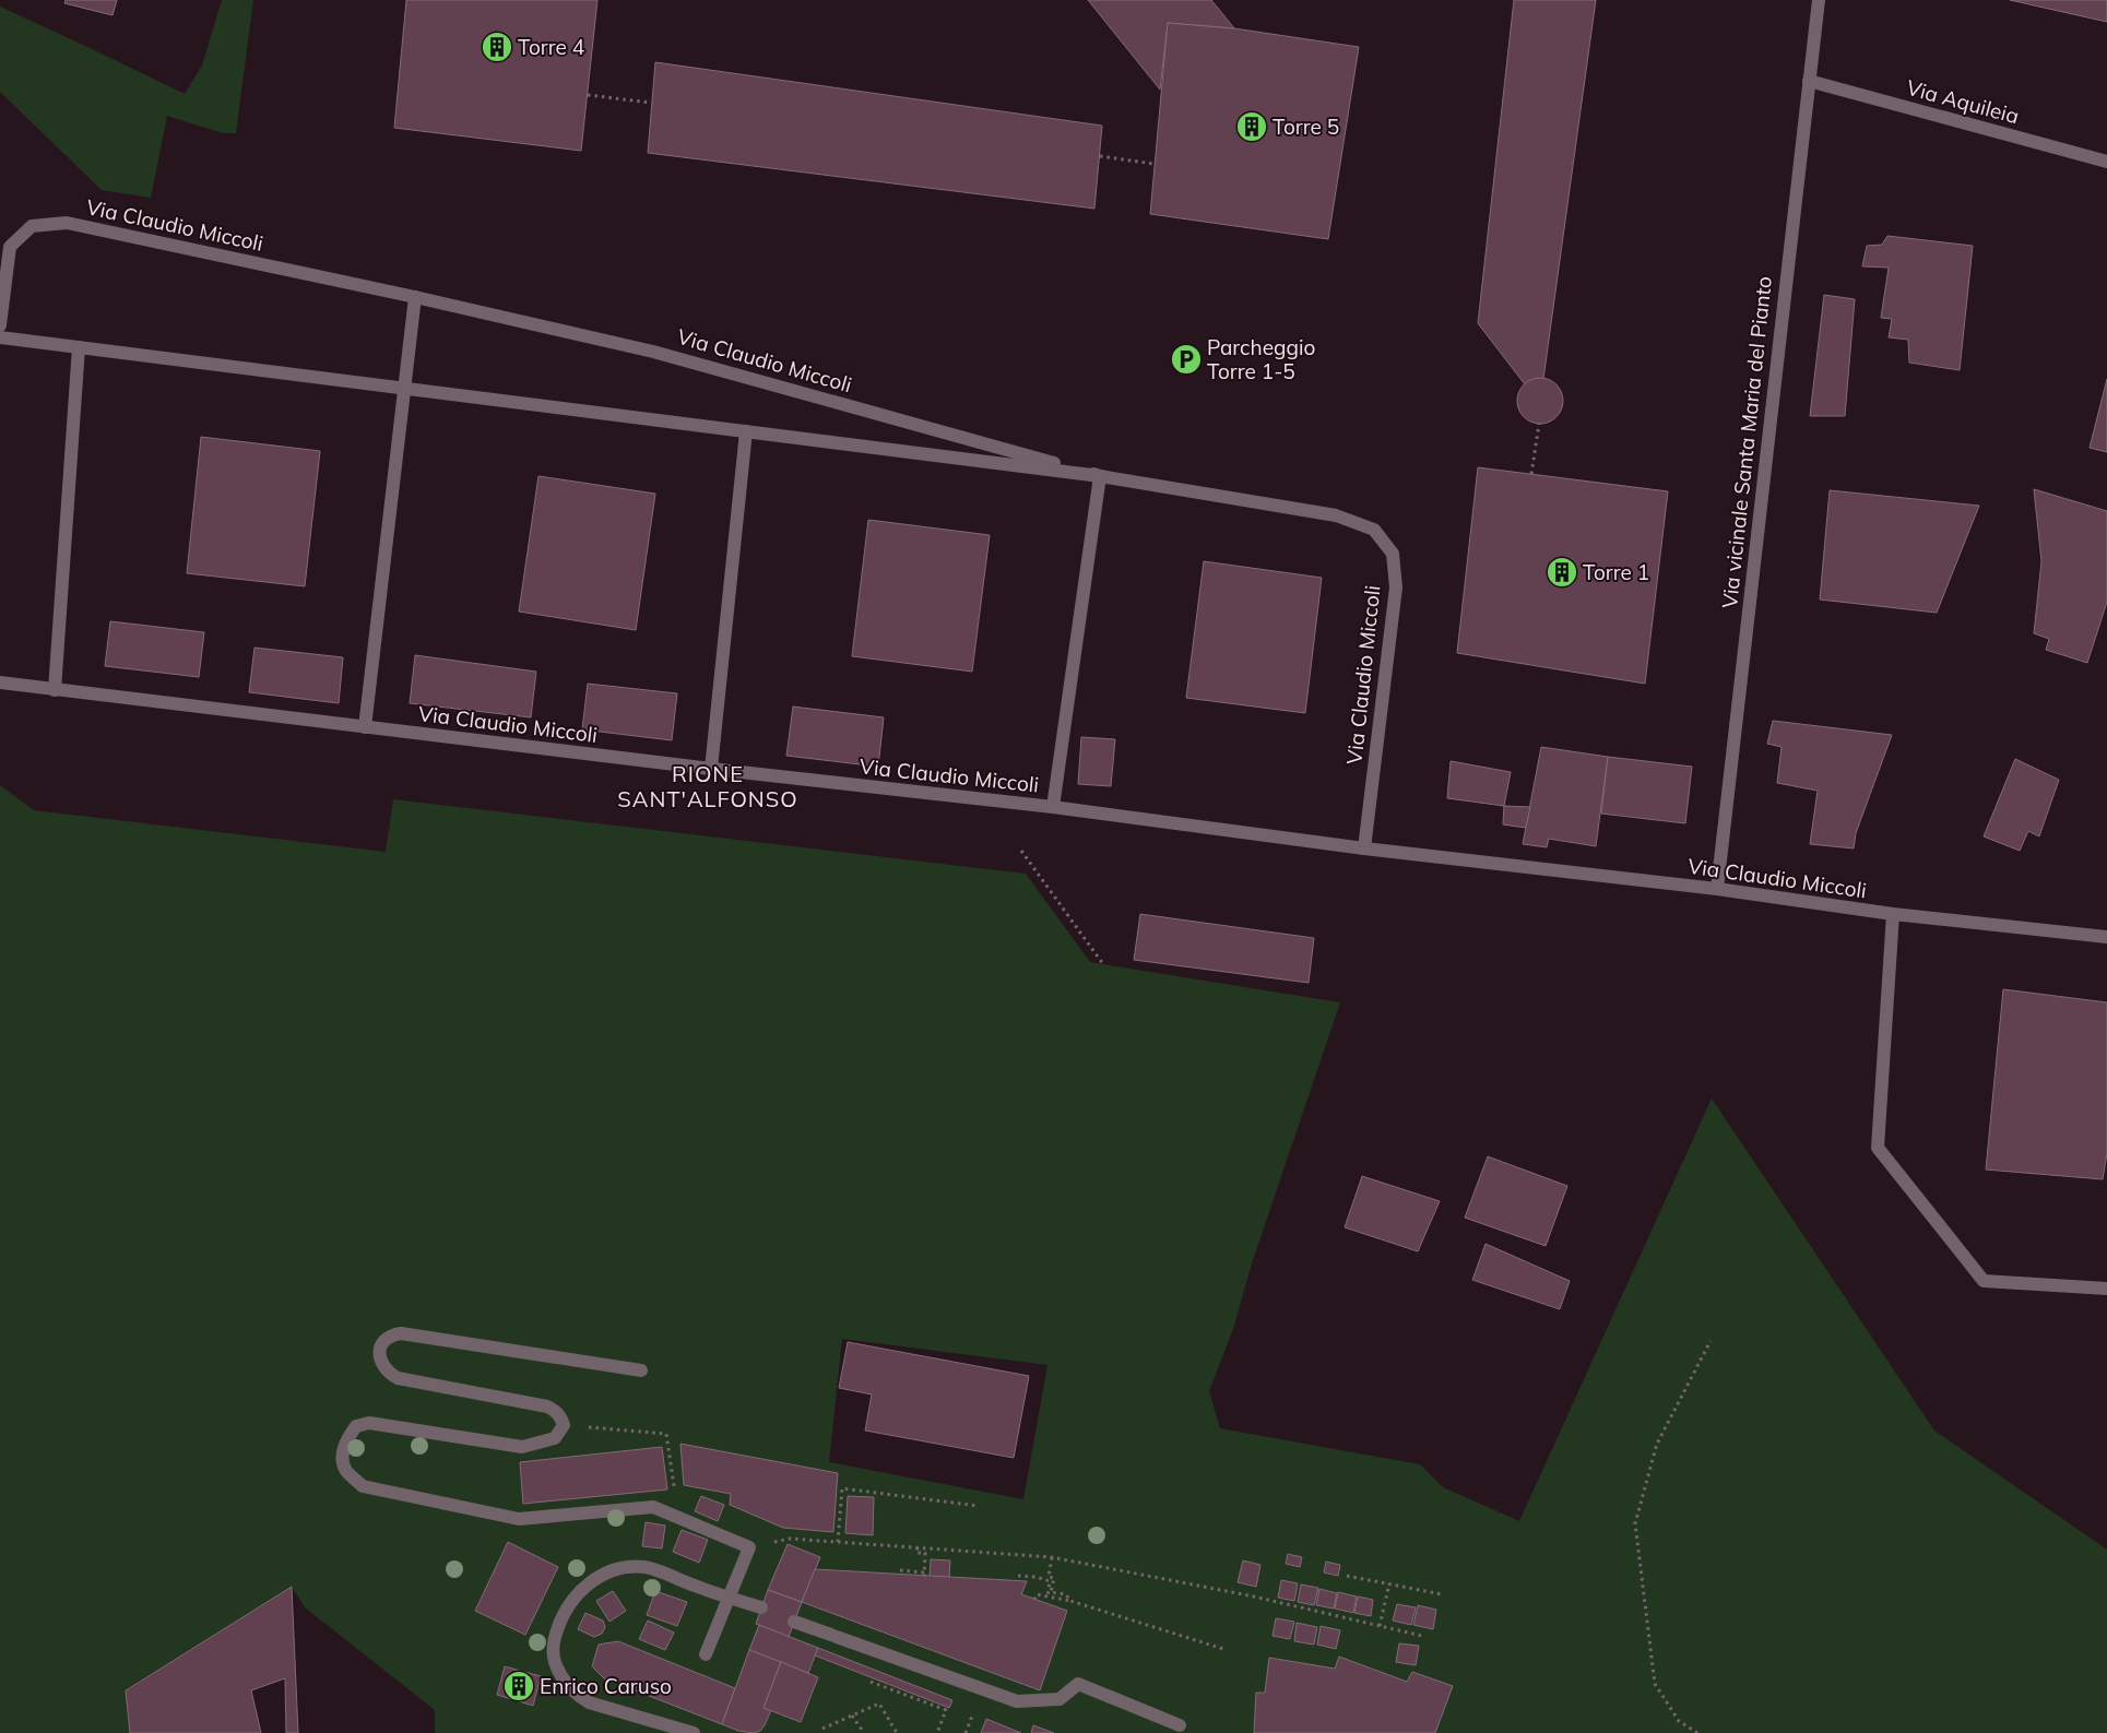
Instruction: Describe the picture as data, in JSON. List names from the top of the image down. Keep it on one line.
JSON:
{"streets":{"street":["Via Aquileia","Via Claudio Miccoli","Via vicinale Santa Maria del Pianto"]},"crossings":[["Via Aquileia","Via vicinale Santa Maria del Pianto"],["Via Claudio Miccoli","Via vicinale Santa Maria del Pianto"]],"districts":["RIONE SANT'ALFONSO"],"places":{"building":["Torre 4","Torre 5","Torre 1","Enrico Caruso"],"parking":["Parcheggio Torre 1-5"]}}
